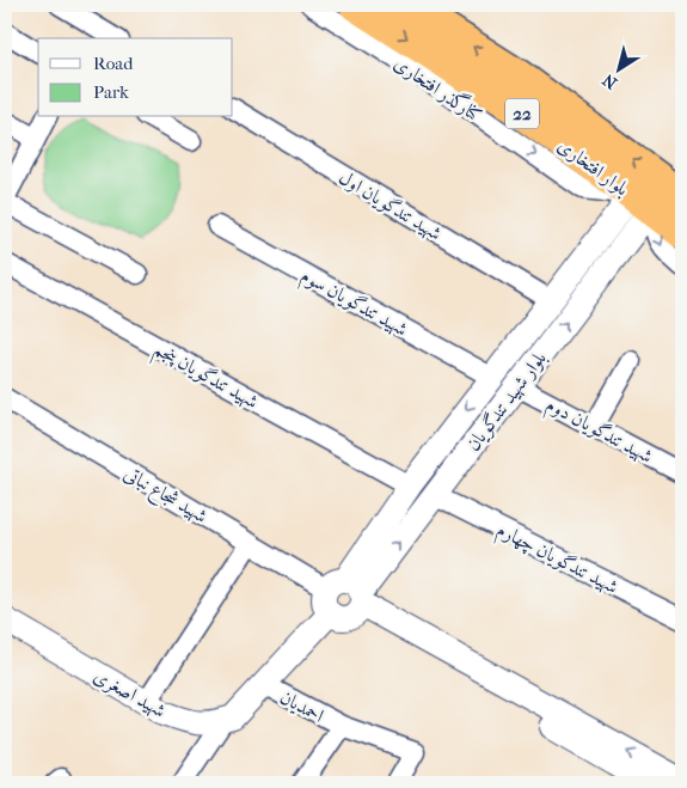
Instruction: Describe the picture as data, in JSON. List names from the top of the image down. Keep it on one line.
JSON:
{"streets":{"highway":["22","بلوار افتخاری"],"street":["کنارگذر افتخاری","شهید تندگویان اول","شهید تندگویان سوم","شهید تندگویان پنجم","بلوار شهید تندگویان","شهید تندگویان دوم","شهید شجاع نباتی","شهید تندگویان چهارم","شهید اصغری","احمدیان"]},"crossings":[["کنارگذر افتخاری","بلوار افتخاری"],["کنارگذر افتخاری","بلوار شهید تندگویان"],["بلوار افتخاری","بلوار شهید تندگویان"],["شهید تندگویان اول","بلوار شهید تندگویان"],["شهید تندگویان سوم","بلوار شهید تندگویان"],["شهید تندگویان پنجم","بلوار شهید تندگویان"],["بلوار شهید تندگویان","شهید تندگویان دوم"],["بلوار شهید تندگویان","شهید شجاع نباتی"],["بلوار شهید تندگویان","شهید تندگویان چهارم"]],"one_way":["کنارگذر افتخاری"],"legend":["Road","Park"],"north":"bottom left"}
